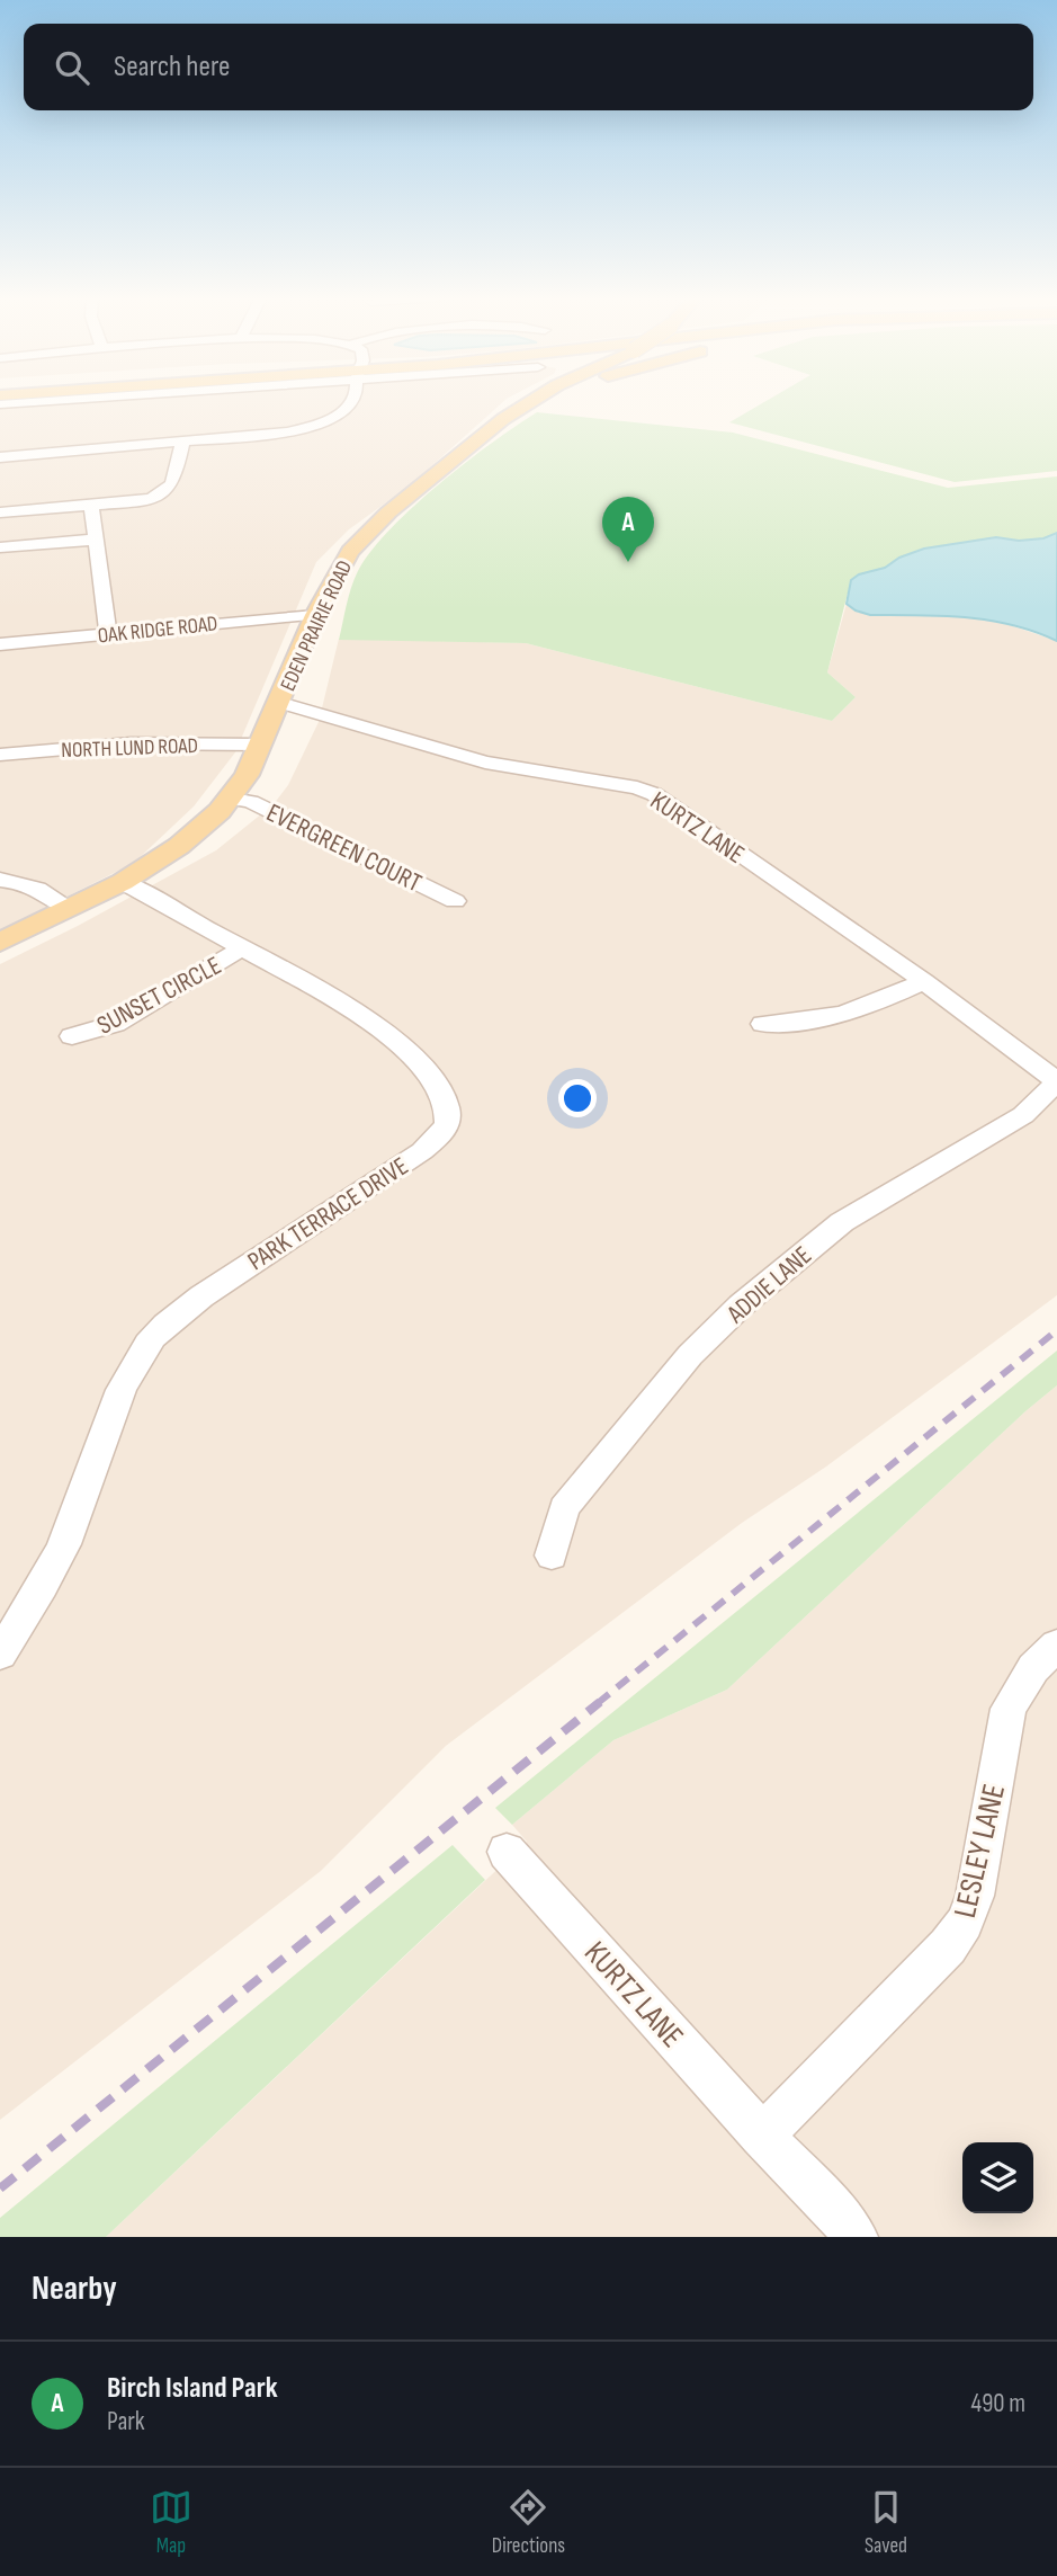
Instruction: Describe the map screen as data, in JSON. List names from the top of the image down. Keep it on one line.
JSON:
{"streets":{"main road":["EDEN PRAIRIE ROAD"],"street":["OAK RIDGE ROAD","NORTH LUND ROAD","KURTZ LANE","EVERGREEN COURT","SUNSET CIRCLE","PARK TERRACE DRIVE","ADDIE LANE","LESLEY LANE"]},"crossings":[["EDEN PRAIRIE ROAD","OAK RIDGE ROAD"],["EDEN PRAIRIE ROAD","NORTH LUND ROAD"],["EDEN PRAIRIE ROAD","KURTZ LANE"],["EDEN PRAIRIE ROAD","EVERGREEN COURT"],["EDEN PRAIRIE ROAD","PARK TERRACE DRIVE"],["KURTZ LANE","ADDIE LANE"],["KURTZ LANE","LESLEY LANE"],["SUNSET CIRCLE","PARK TERRACE DRIVE"]],"page":{"search":"Search here","pins":"A","heading":"Nearby","list":[{"mark":"A","name":"Birch Island Park","note":"Park","value":"490 m"}],"nav":["Map","Directions","Saved"]}}
